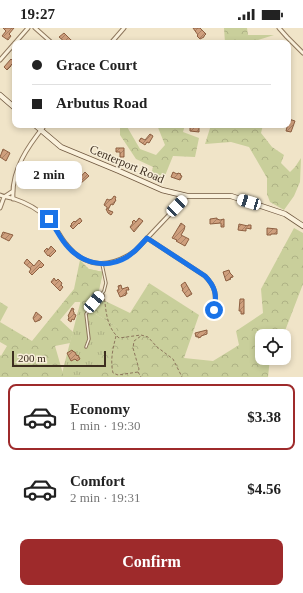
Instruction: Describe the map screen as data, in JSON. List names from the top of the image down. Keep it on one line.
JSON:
{"streets":{"main road":["Centerport Road"]},"scale_bar":"200 m","page":{"status":"19:27","banner":["Grace Court","Arbutus Road"],"bubble":"2 min","scale":"200 m","list":[{"name":"Economy","note":"1 min · 19:30","value":"$3.38"},{"name":"Comfort","note":"2 min · 19:31","value":"$4.56"}],"buttons":"Confirm"}}
